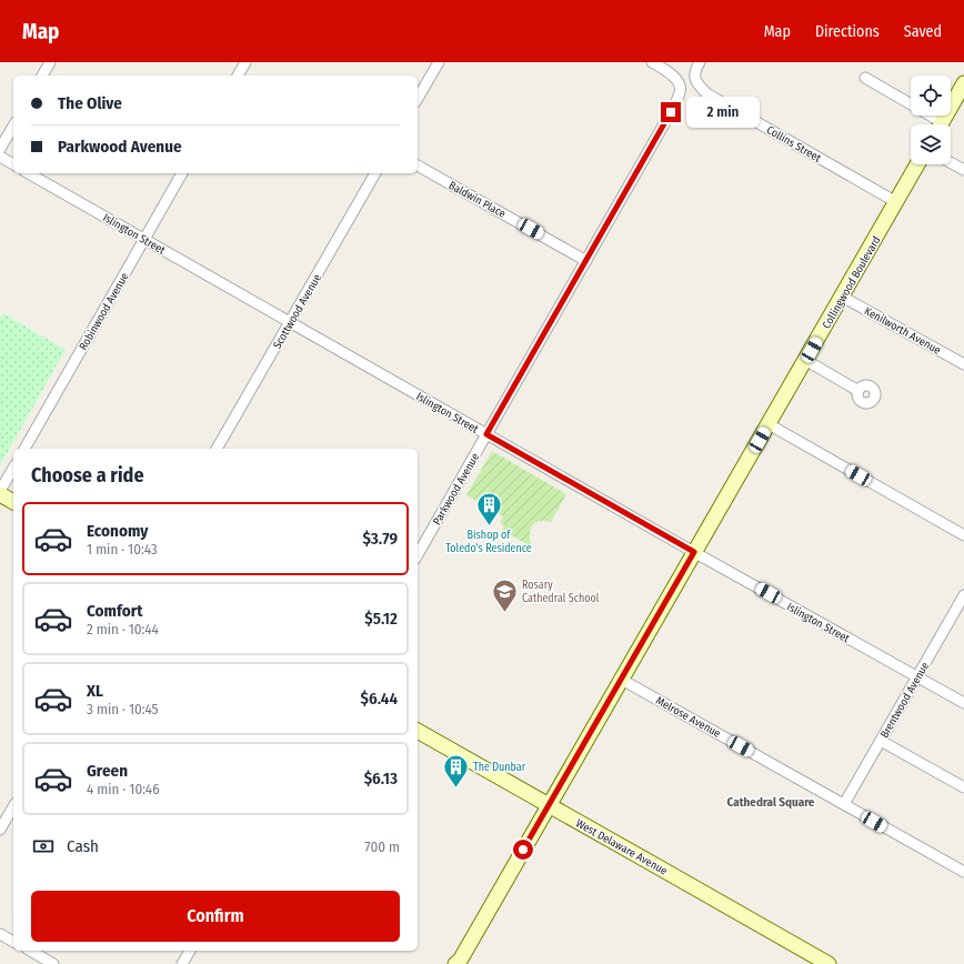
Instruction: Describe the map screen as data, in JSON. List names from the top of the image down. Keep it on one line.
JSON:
{"streets":{"main road":["Collingwood Boulevard","West Delaware Avenue"],"street":["Collins Street","Baldwin Place","Islington Street","Robinwood Avenue","Scottwood Avenue","Kenilworth Avenue","Parkwood Avenue","Brentwood Avenue","Melrose Avenue"]},"crossings":[["Collins Street","Collingwood Boulevard"],["Baldwin Place","Parkwood Avenue"],["Islington Street","Collingwood Boulevard"],["Islington Street","Robinwood Avenue"],["Islington Street","Scottwood Avenue"],["Islington Street","Parkwood Avenue"],["Islington Street","Brentwood Avenue"],["Collingwood Boulevard","Kenilworth Avenue"],["Collingwood Boulevard","Melrose Avenue"],["Collingwood Boulevard","West Delaware Avenue"],["Brentwood Avenue","Melrose Avenue"]],"districts":["Cathedral Square"],"places":{"building":["Bishop of Toledo's Residence","The Dunbar"],"school or university":["Rosary Cathedral School"]},"page":{"header":"Map","nav":["Map","Directions","Saved"],"banner":["The Olive","Parkwood Avenue"],"bubble":"2 min","heading":"Choose a ride","list":[{"name":"Economy","note":"1 min · 10:43","value":"$3.79"},{"name":"Comfort","note":"2 min · 10:44","value":"$5.12"},{"name":"XL","note":"3 min · 10:45","value":"$6.44"},{"name":"Green","note":"4 min · 10:46","value":"$6.13"}],"pay":["Cash","700 m"],"buttons":"Confirm"}}
